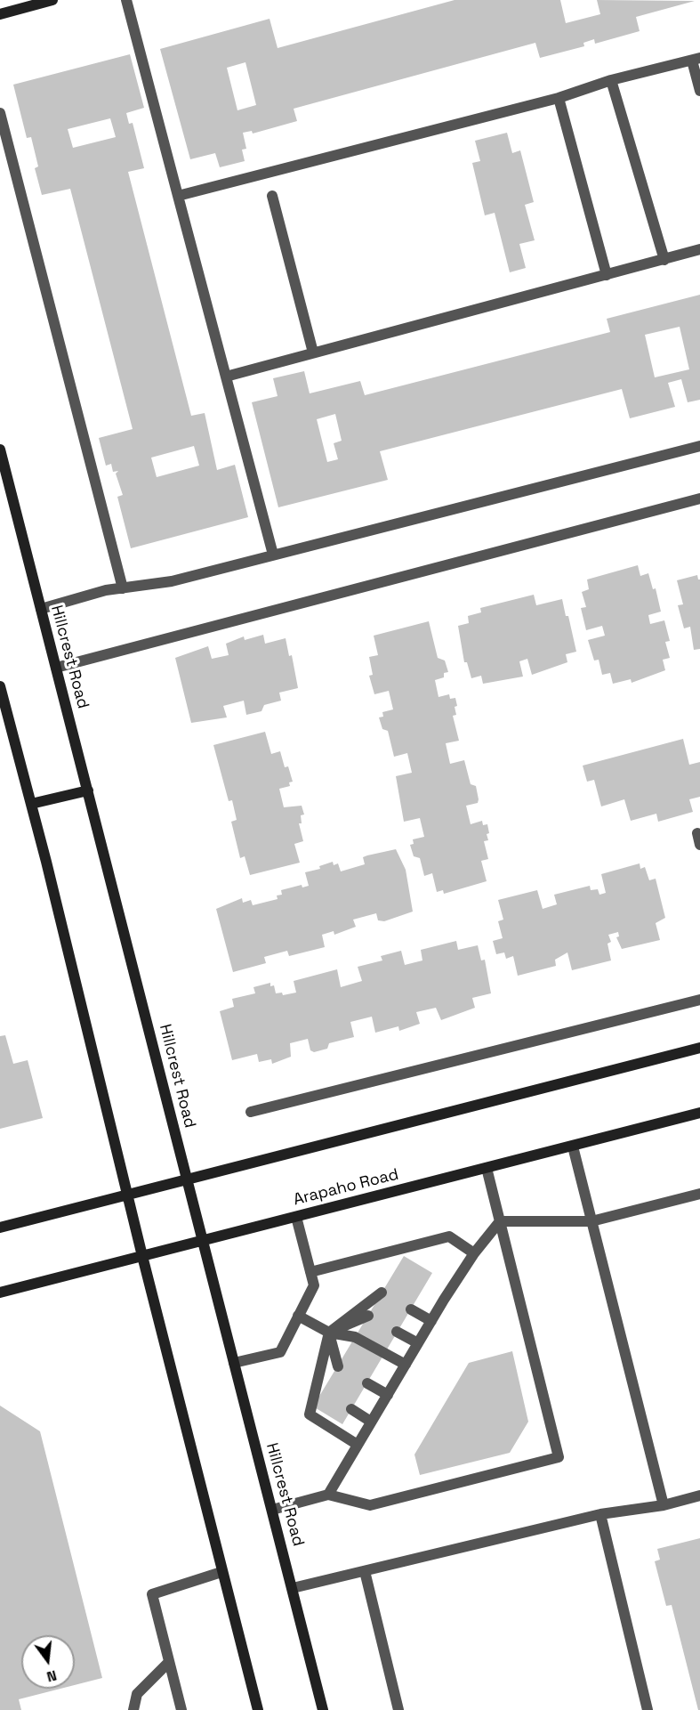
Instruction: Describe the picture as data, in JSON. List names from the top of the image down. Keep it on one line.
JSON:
{"streets":{"main road":["Hillcrest Road","Arapaho Road"]},"crossings":[["Hillcrest Road","Arapaho Road"]],"north":"bottom"}
